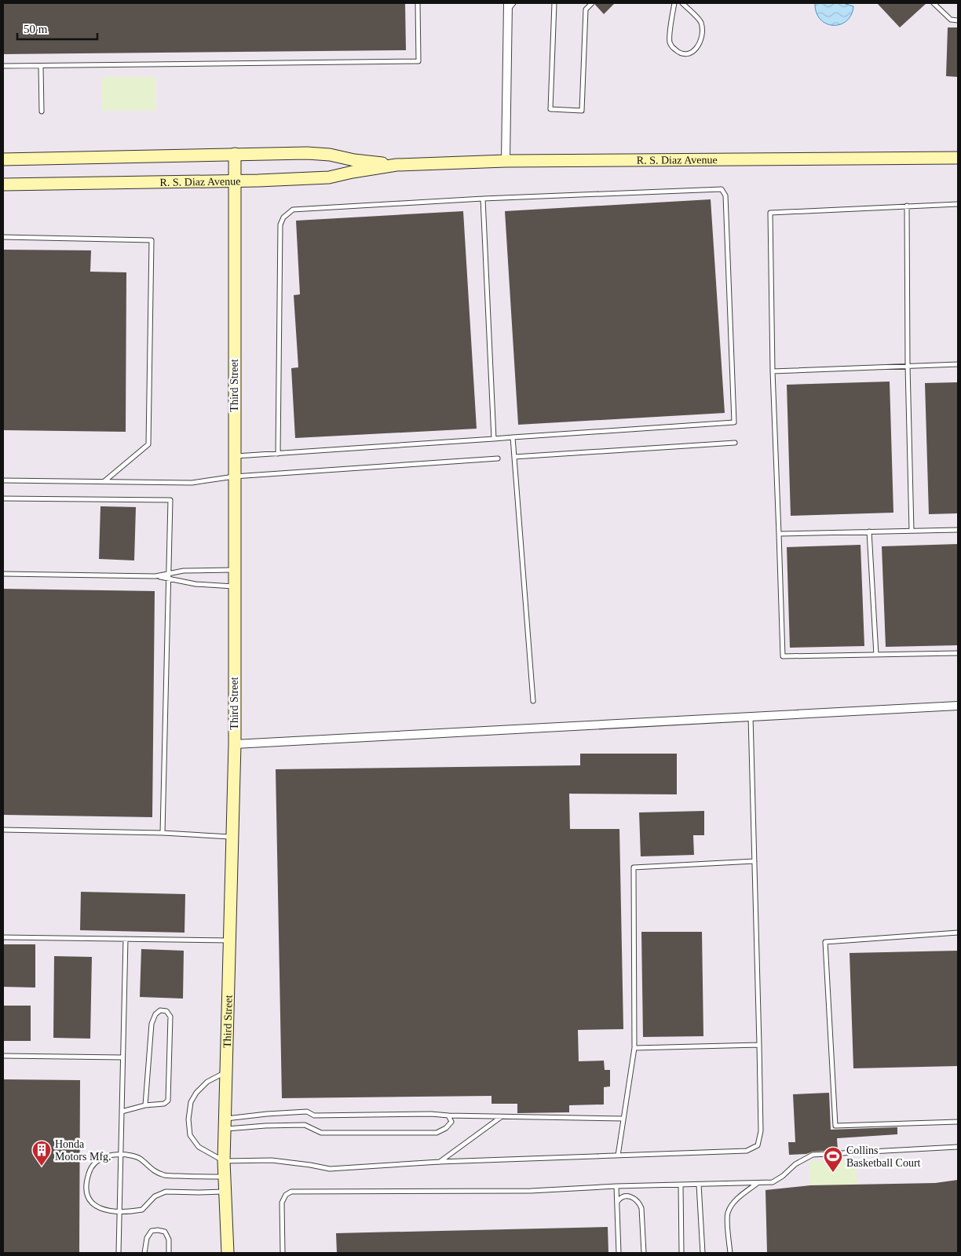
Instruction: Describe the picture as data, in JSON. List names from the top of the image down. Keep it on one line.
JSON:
{"streets":{"street":["R. S. Diaz Avenue","Third Street"]},"crossings":[["R. S. Diaz Avenue","Third Street"]],"places":{"building":["Honda Motors Mfg."],"sports":["Collins Basketball Court"]},"scale_bar":"50 m"}
